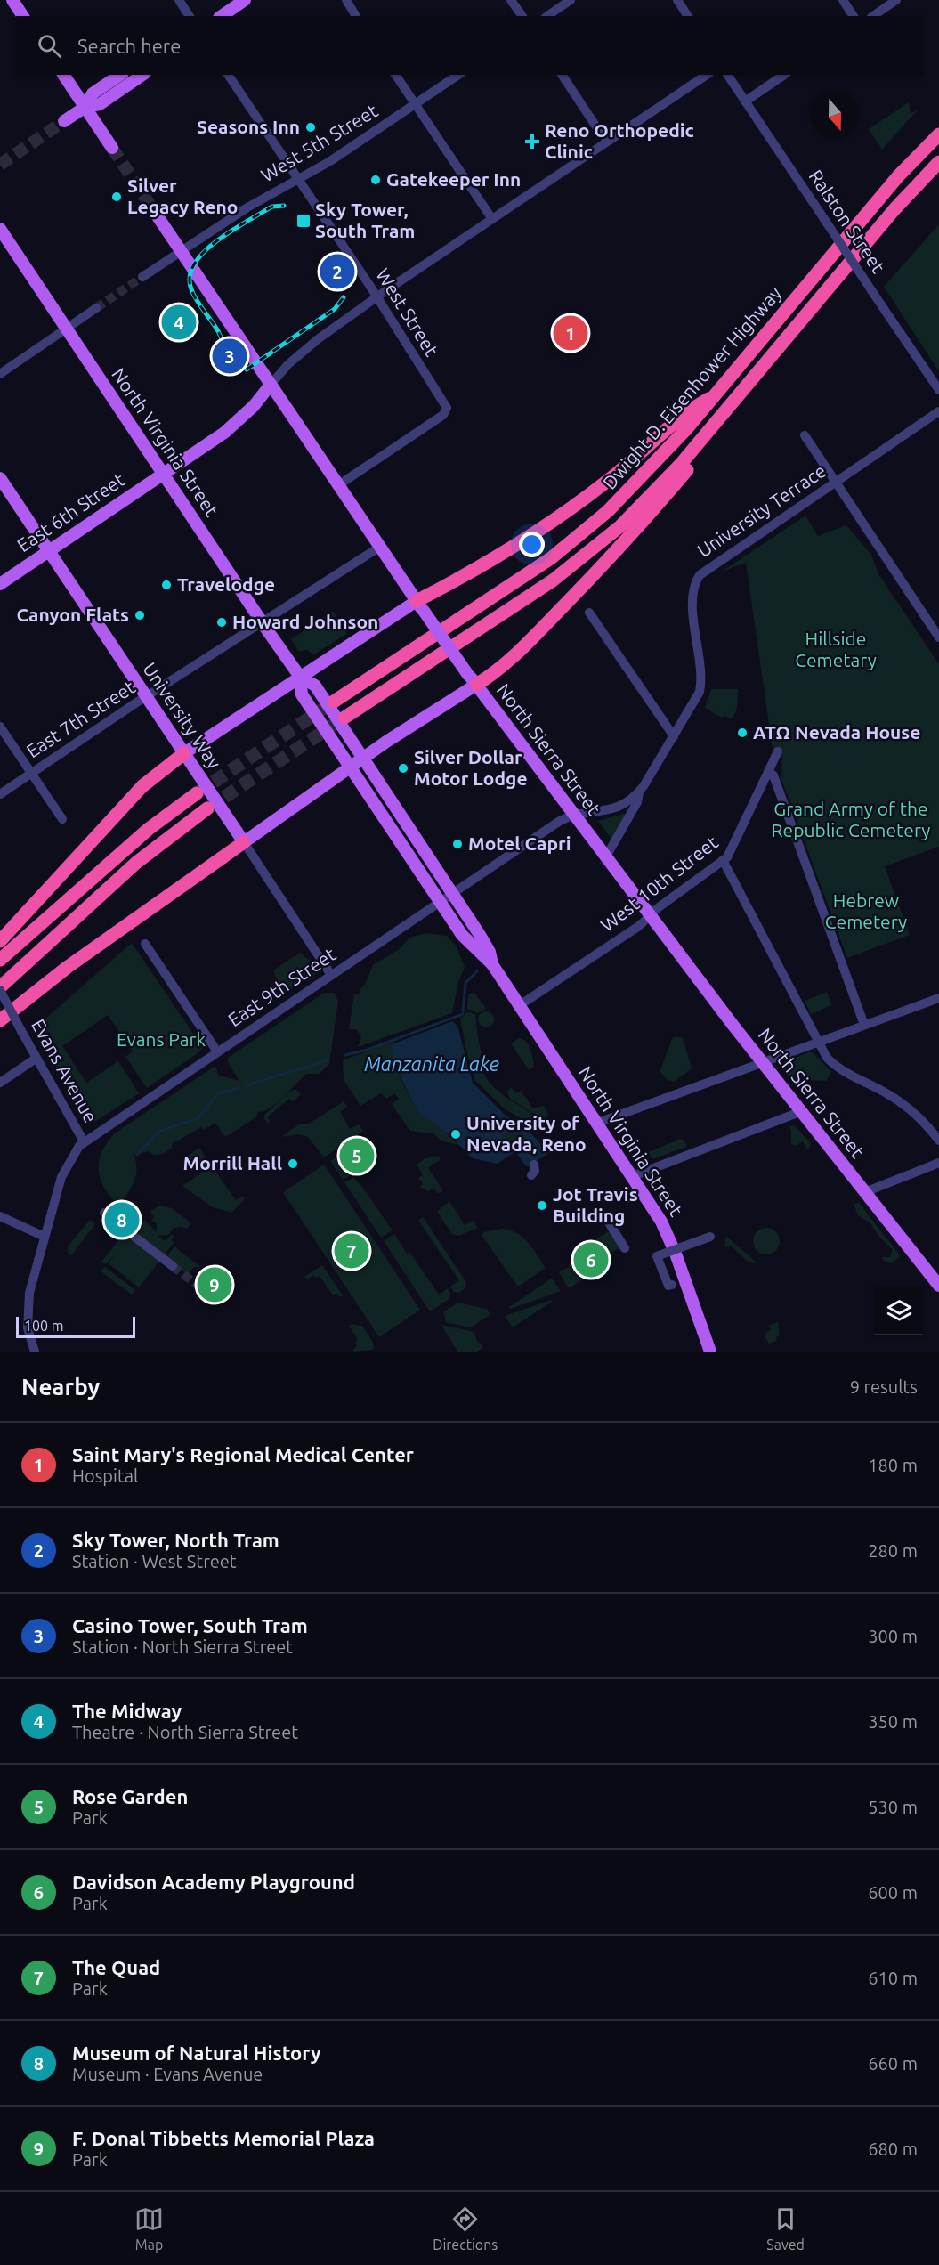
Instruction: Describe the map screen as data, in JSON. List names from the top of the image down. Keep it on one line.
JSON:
{"streets":{"highway":["Dwight D. Eisenhower Highway"],"main road":["North Virginia Street","East 6th Street","University Way","North Sierra Street"],"street":["West 5th Street","Ralston Street","West Street","University Terrace","East 7th Street","West 10th Street","East 9th Street","Evans Avenue"]},"crossings":[["West 5th Street","West Street"],["West 5th Street","North Sierra Street"],["West Street","North Sierra Street"],["North Virginia Street","East 6th Street"],["North Virginia Street","East 7th Street"],["North Virginia Street","West 10th Street"],["North Virginia Street","East 9th Street"],["University Terrace","North Sierra Street"],["University Terrace","East 9th Street"],["East 6th Street","University Way"],["East 6th Street","North Sierra Street"],["University Way","East 7th Street"],["University Way","East 9th Street"],["East 7th Street","North Sierra Street"],["North Sierra Street","West 10th Street"],["North Sierra Street","East 9th Street"],["East 9th Street","Evans Avenue"]],"water":["Manzanita Lake"],"parks":["Hillside Cemetary","Grand Army of the Republic Cemetery","Hebrew Cemetery","Evans Park"],"places":{"other":["Seasons Inn","Gatekeeper Inn","Silver Legacy Reno","Travelodge","Canyon Flats","Howard Johnson","ΑΤΩ Nevada House","Silver Dollar Motor Lodge","Motel Capri","University of Nevada, Reno","Morrill Hall","Jot Travis Building"],"health":["Reno Orthopedic Clinic"],"transit":["Sky Tower, South Tram"]},"scale_bar":"100 m","north":"bottom","page":{"search":"Search here","pins":["2","4","1","3","5","8","7","6","9"],"scale":"100 m","heading":["Nearby","9 results"],"list":[{"mark":"1","name":"Saint Mary's Regional Medical Center","note":"Hospital","value":"180 m"},{"mark":"2","name":"Sky Tower, North Tram","note":"Station · West Street","value":"280 m"},{"mark":"3","name":"Casino Tower, South Tram","note":"Station · North Sierra Street","value":"300 m"},{"mark":"4","name":"The Midway","note":"Theatre · North Sierra Street","value":"350 m"},{"mark":"5","name":"Rose Garden","note":"Park","value":"530 m"},{"mark":"6","name":"Davidson Academy Playground","note":"Park","value":"600 m"},{"mark":"7","name":"The Quad","note":"Park","value":"610 m"},{"mark":"8","name":"Museum of Natural History","note":"Museum · Evans Avenue","value":"660 m"},{"mark":"9","name":"F. Donal Tibbetts Memorial Plaza","note":"Park","value":"680 m"}],"nav":["Map","Directions","Saved"]}}
